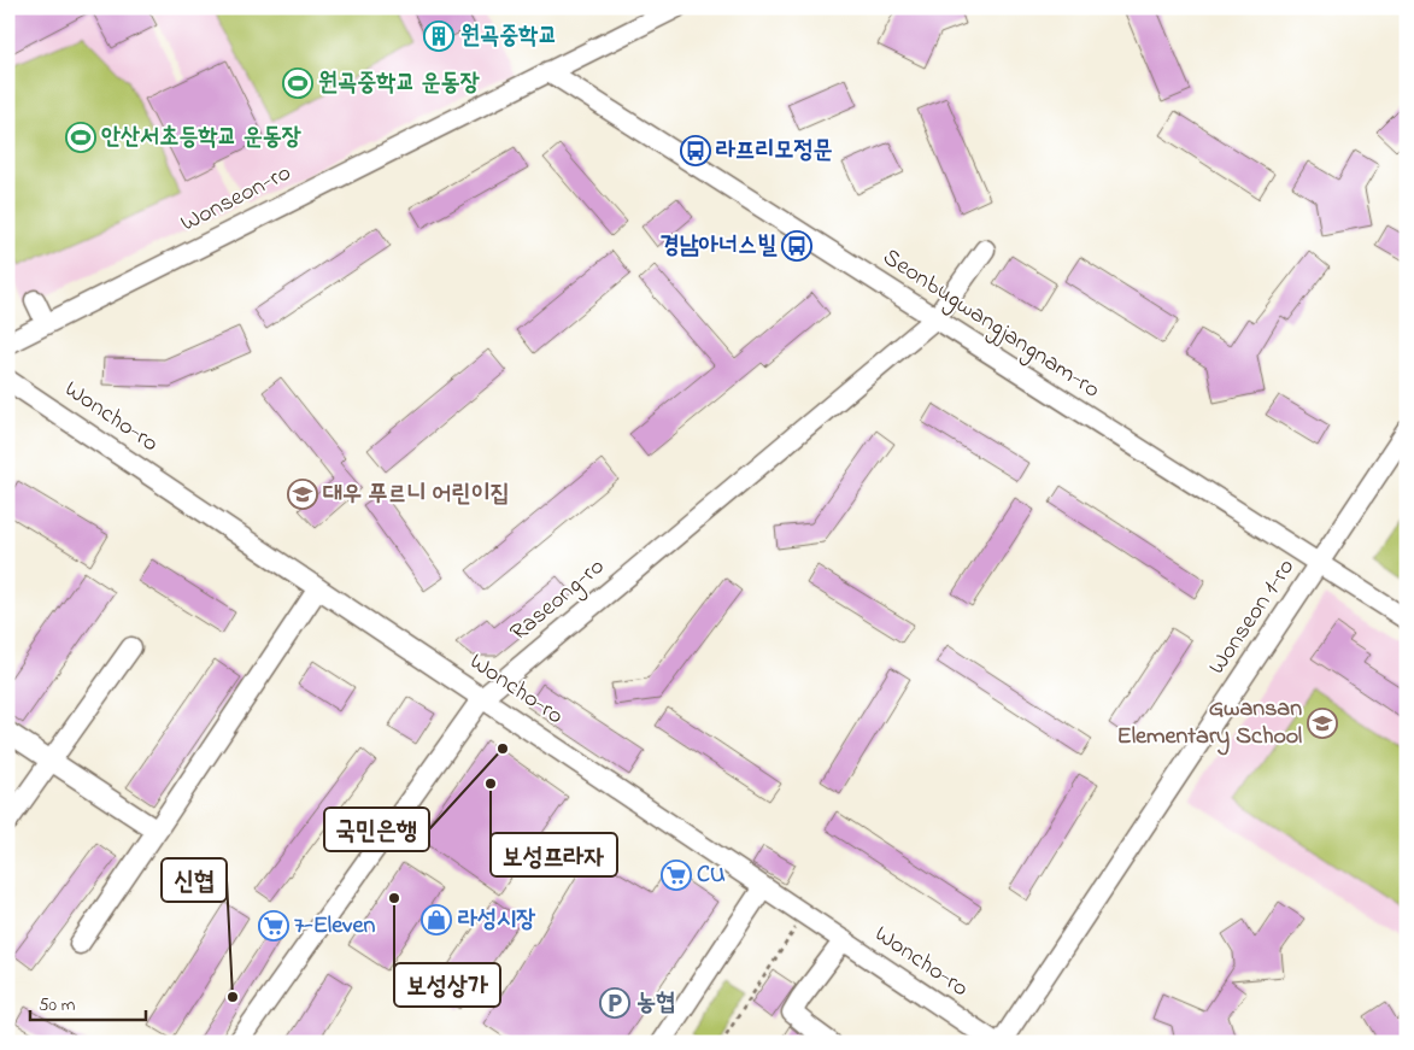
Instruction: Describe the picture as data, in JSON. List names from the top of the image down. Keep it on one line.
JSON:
{"streets":{"street":["Wonseon-ro","Seonbugwangjangnam-ro","Woncho-ro","Raseong-ro","Wonseon 1-ro"]},"crossings":[["Wonseon-ro","Seonbugwangjangnam-ro"],["Seonbugwangjangnam-ro","Raseong-ro"],["Seonbugwangjangnam-ro","Wonseon 1-ro"],["Woncho-ro","Raseong-ro"]],"places":{"building":["원곡중학교"],"sports":["원곡중학교 운동장","안산서초등학교 운동장"],"bus stop":["라프리모정문","경남아너스빌"],"school or university":["대우 푸르니 어린이집","Gwansan Elementary School"],"other":["국민은행","보성프라자","보성상가","신협"],"supermarket":["CU","7-Eleven"],"shop":["라성시장"],"parking":["농협"]},"scale_bar":"50 m"}
